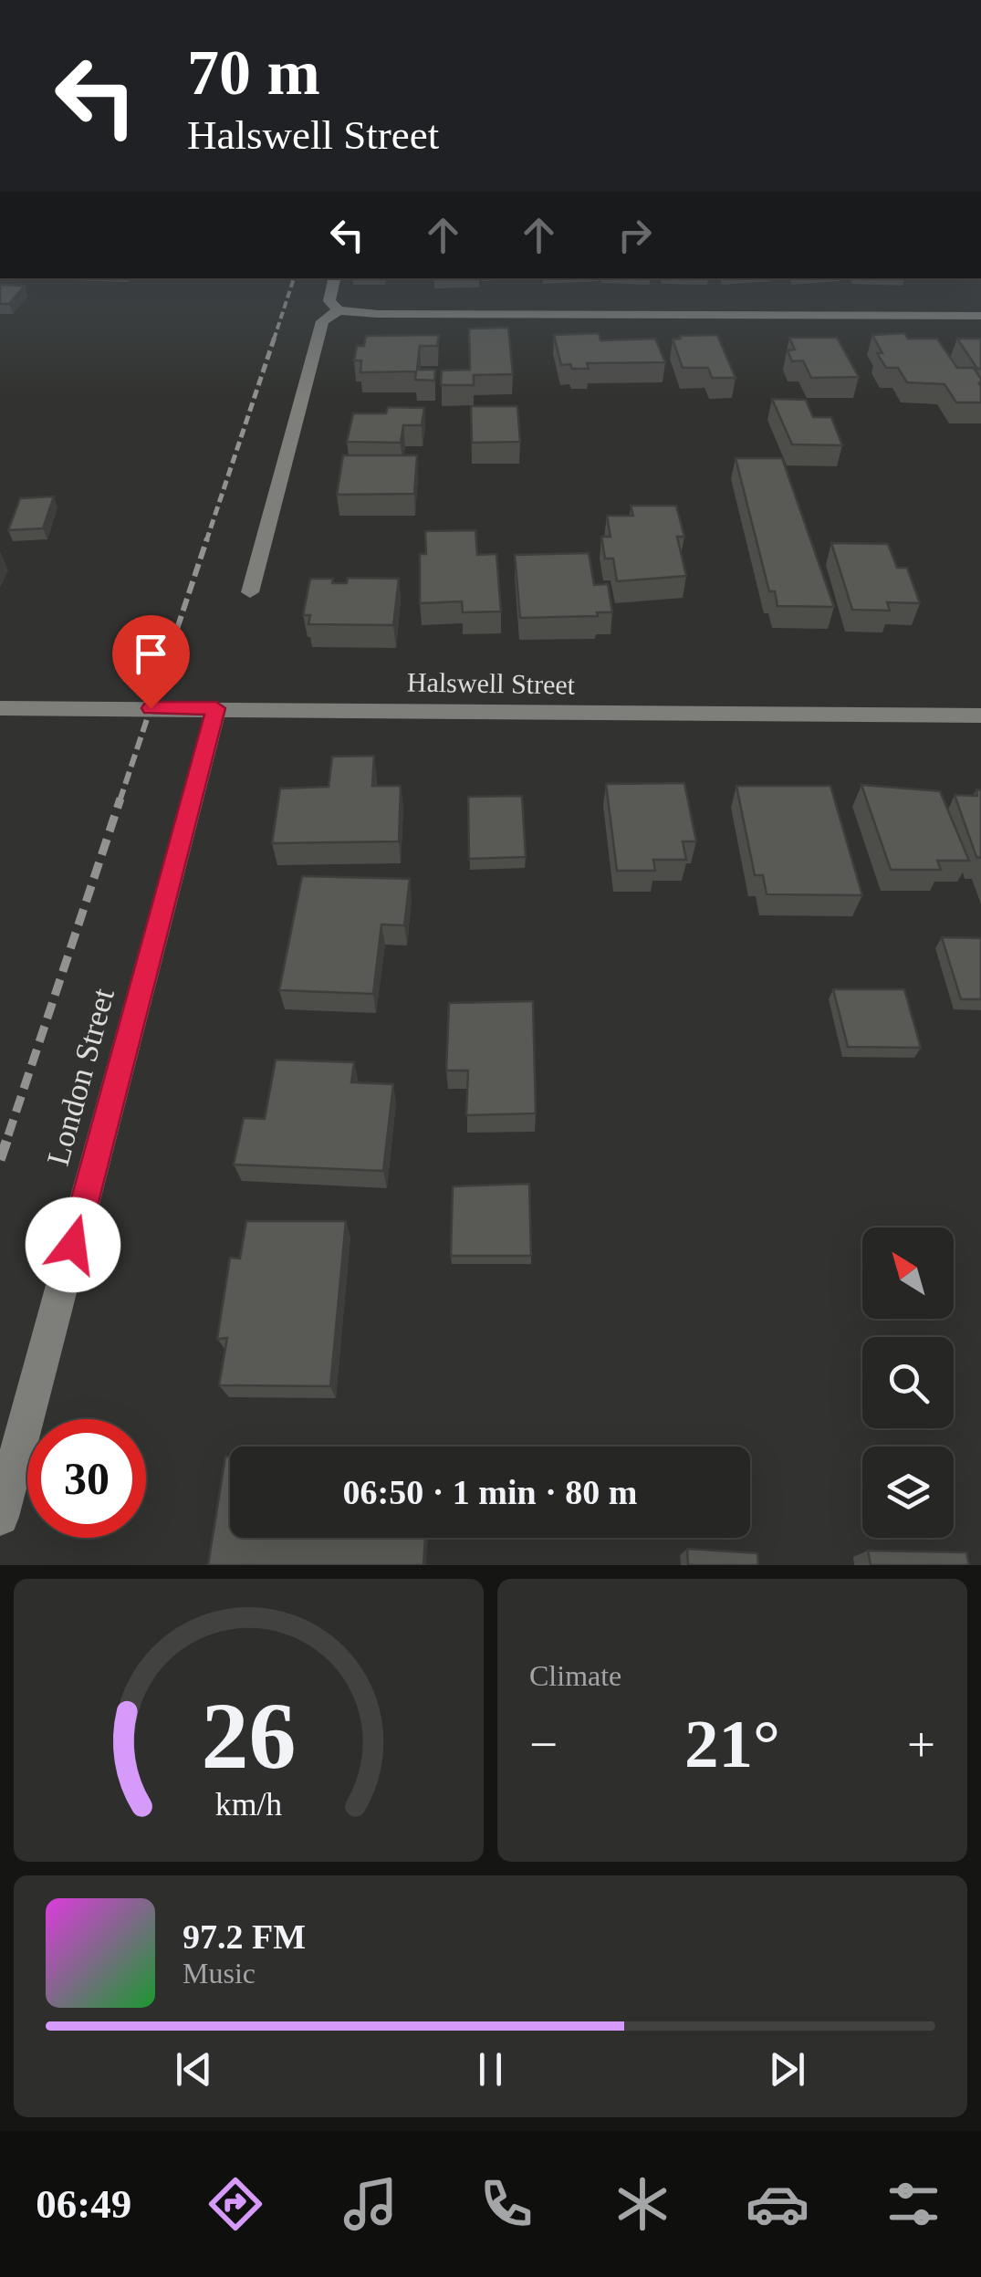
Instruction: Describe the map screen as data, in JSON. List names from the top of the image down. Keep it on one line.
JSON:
{"streets":{"street":["Halswell Street","London Street"]},"crossings":[["Halswell Street","London Street"]],"north":"top left","page":{"turn":["70 m","Halswell Street"],"limit":"30","trip":"06:50 · 1 min · 80 m","tile":"Climate","heat":["−","21°","+"],"song":["97.2 FM","Music"],"tabs":"06:49","gauge":["26","km/h"]}}
